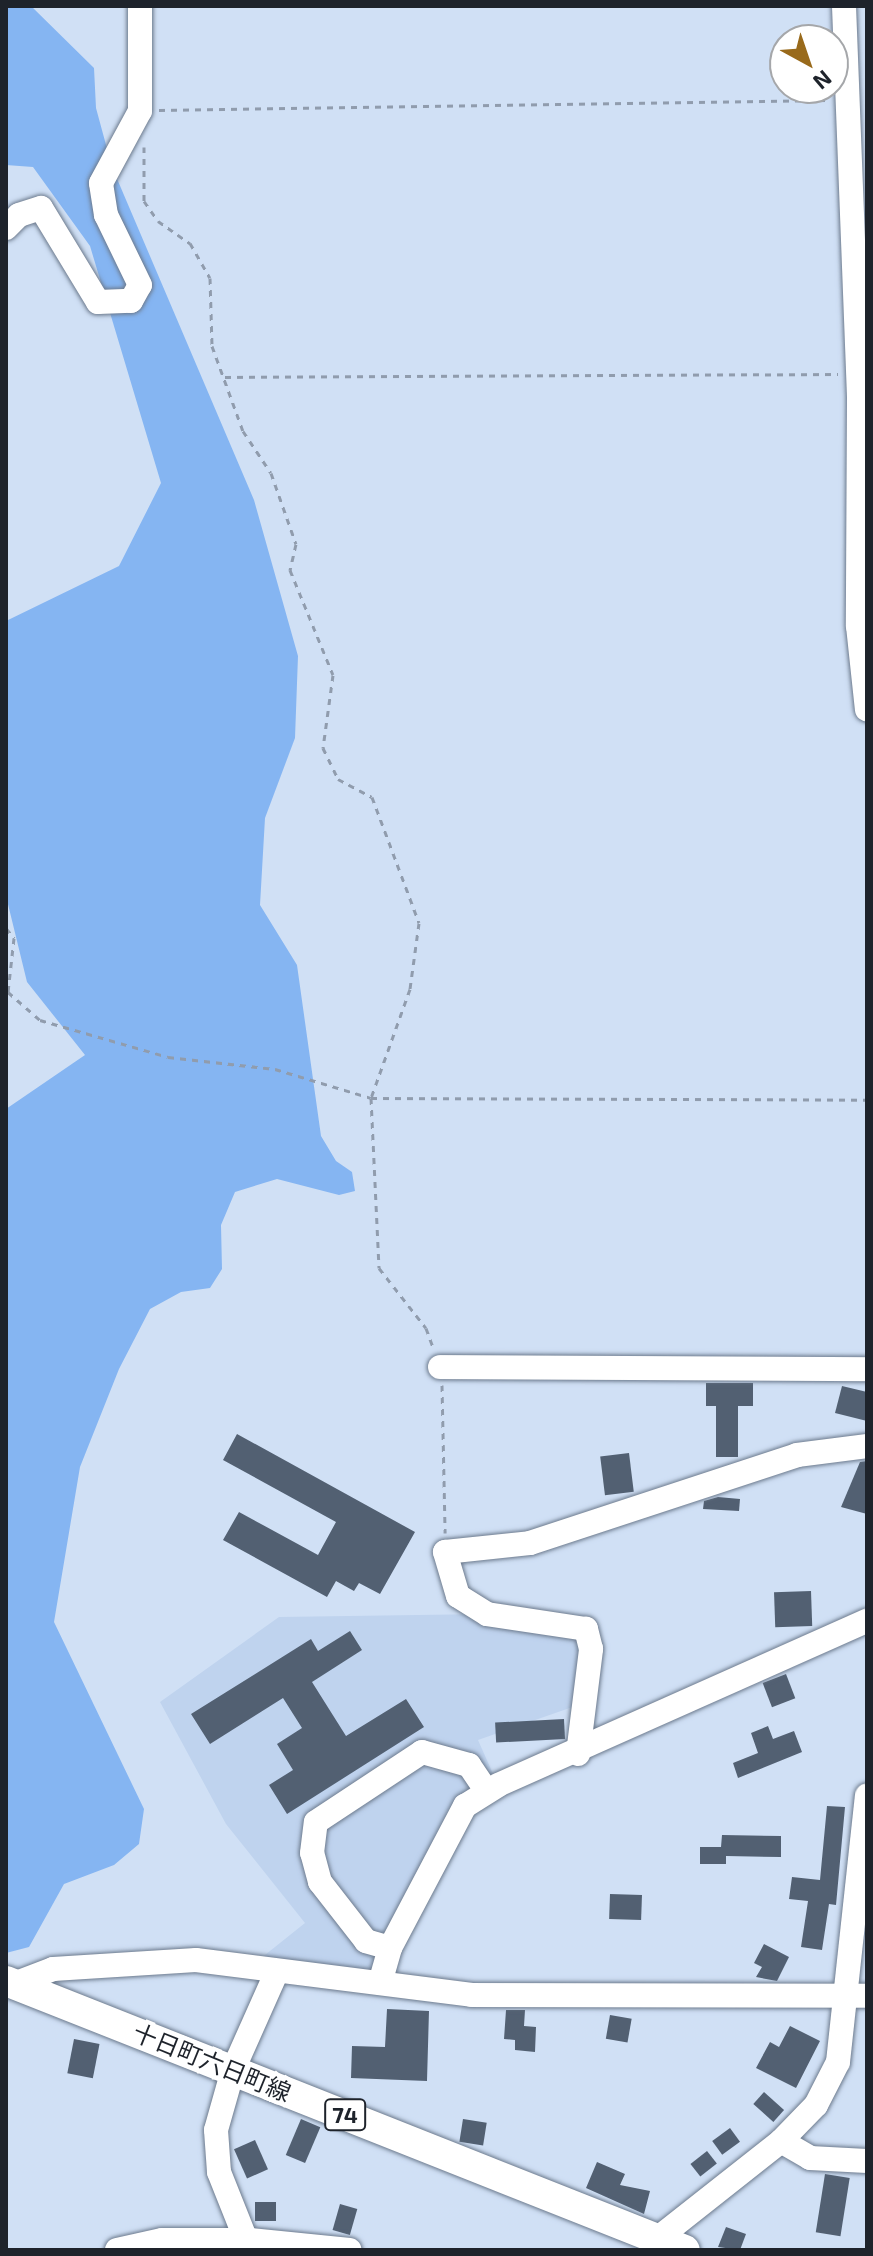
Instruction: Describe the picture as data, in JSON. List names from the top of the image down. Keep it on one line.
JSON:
{"streets":{"main road":["十日町六日町線","74"]},"north":"bottom right"}
